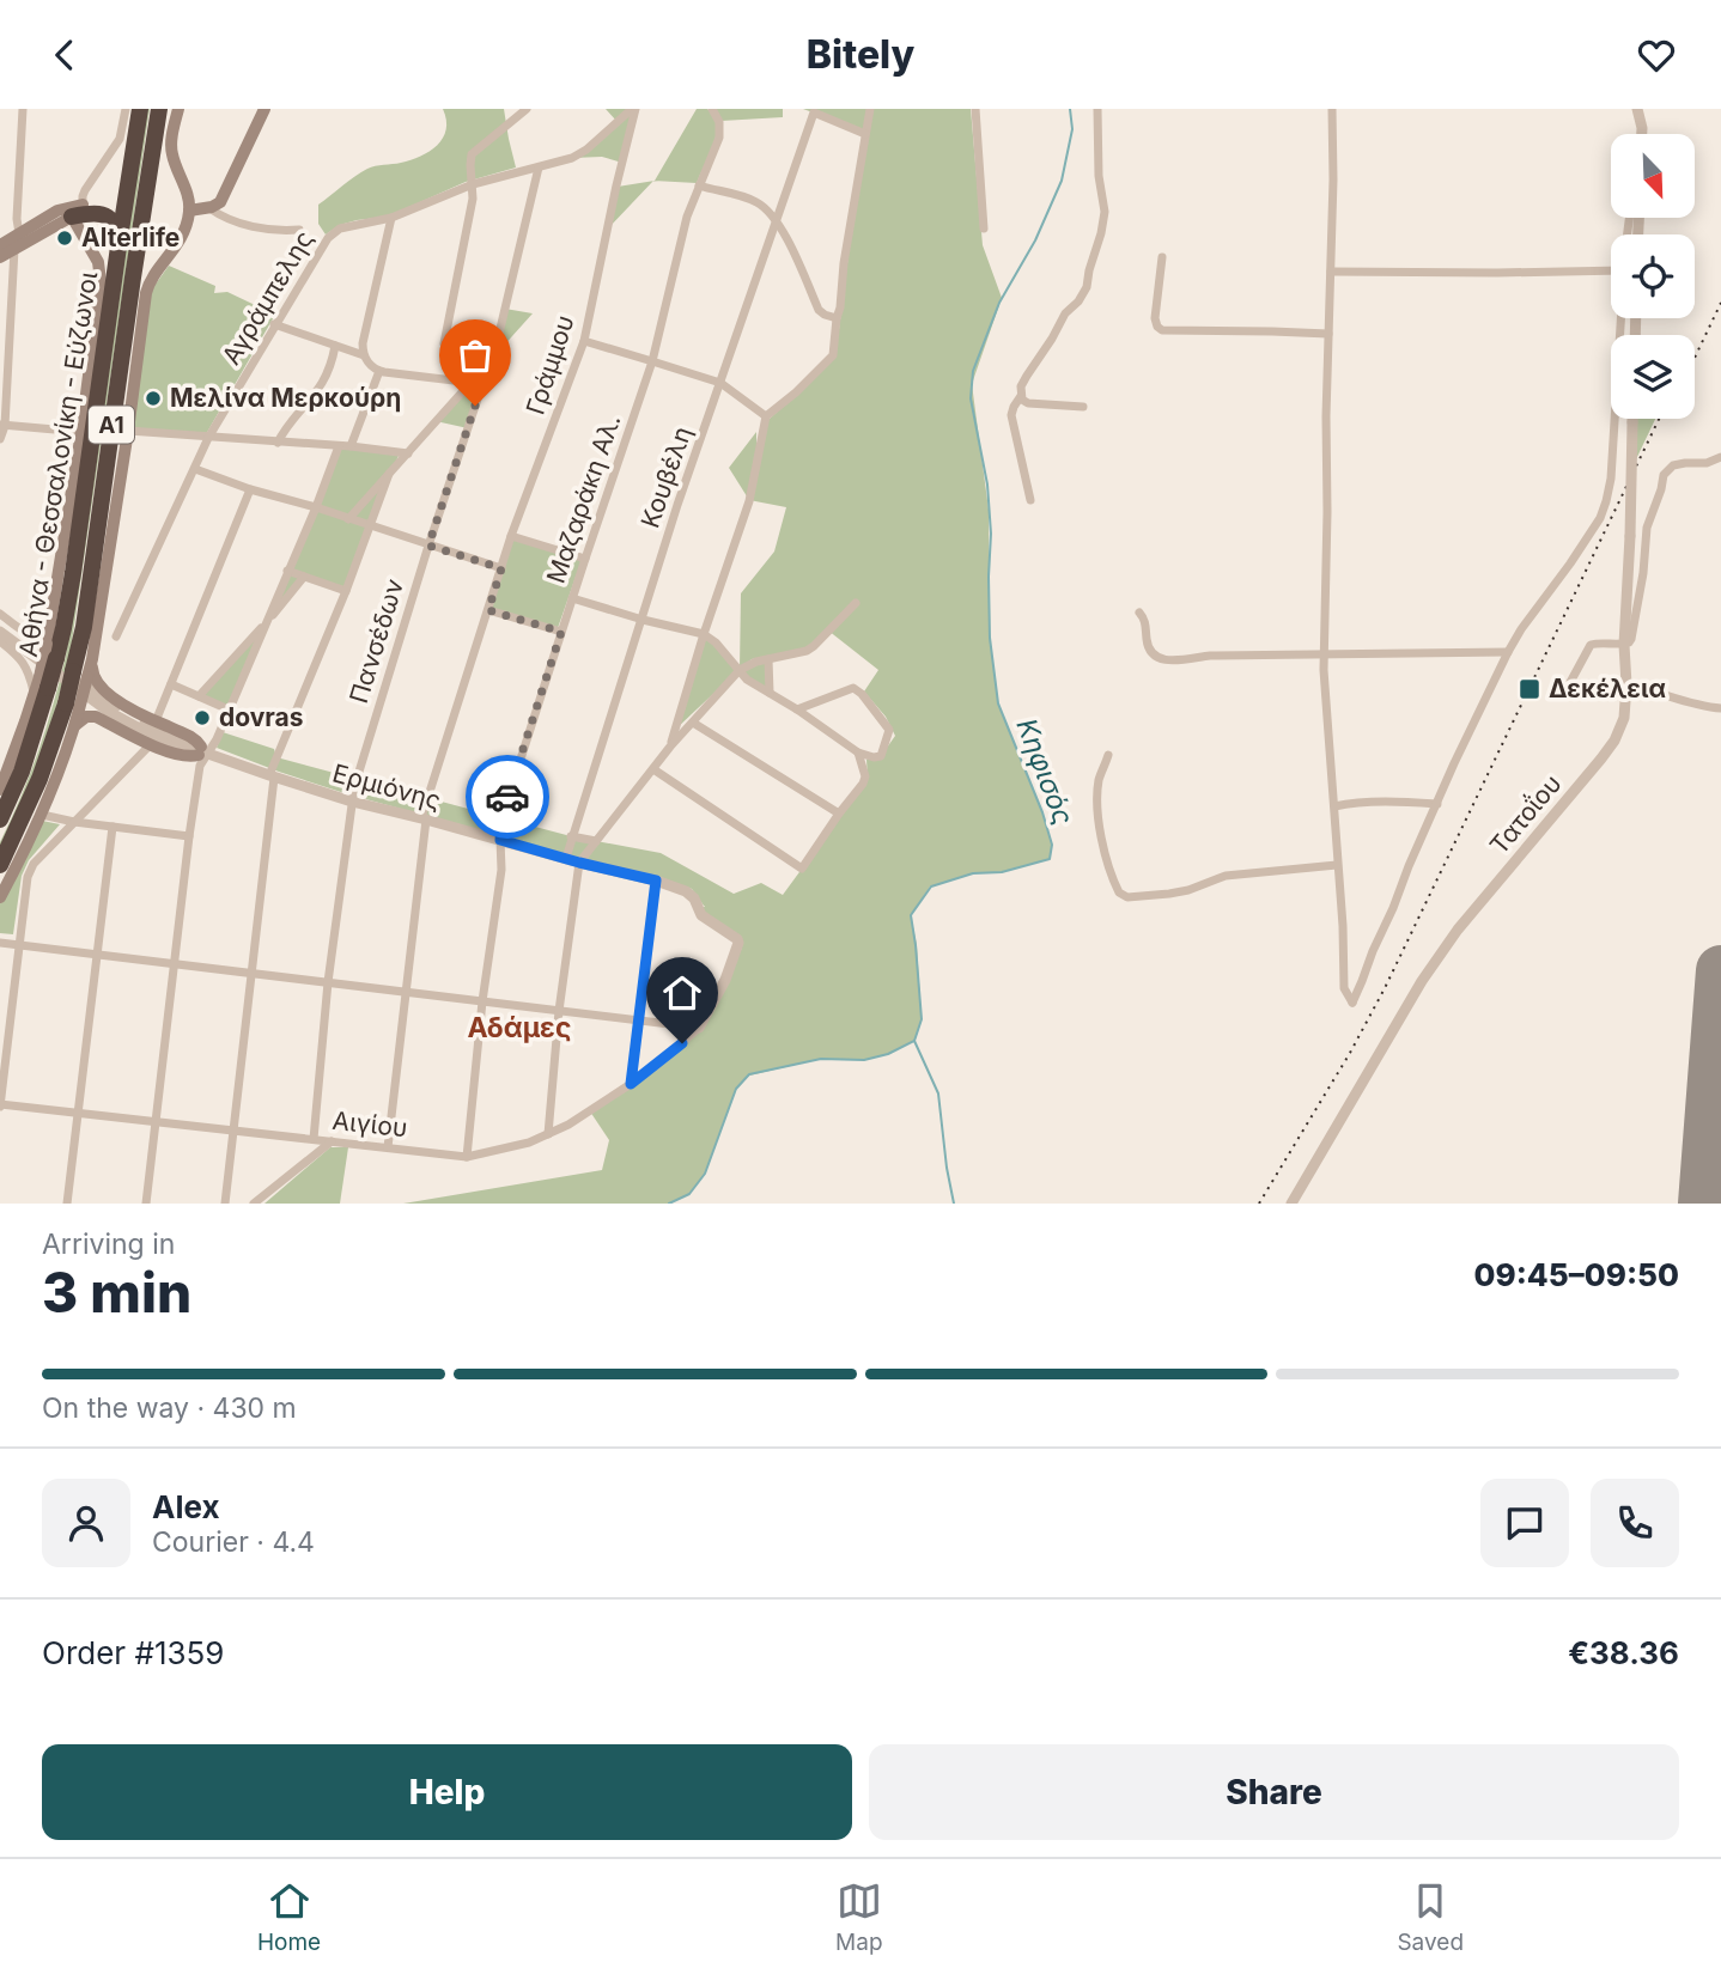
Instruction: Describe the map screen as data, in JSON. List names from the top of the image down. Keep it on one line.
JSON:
{"streets":{"highway":["Α1","Αθήνα - Θεσσαλονίκη - Εύζωνοι"],"street":["Αγράμπελης","Γράμμου","Κουβέλη","Μαζαράκη Αλ.","Πανσέδων","Ερμιόνης","Τατοΐου","Αιγίου"]},"crossings":[["Αγράμπελης","Γράμμου"],["Αγράμπελης","Πανσέδων"],["Γράμμου","Ερμιόνης"],["Γράμμου","Αιγίου"],["Κουβέλη","Ερμιόνης"],["Μαζαράκη Αλ.","Ερμιόνης"],["Μαζαράκη Αλ.","Αιγίου"],["Πανσέδων","Ερμιόνης"],["Πανσέδων","Αιγίου"],["Ερμιόνης","Αιγίου"]],"districts":["Αδάμες"],"water":["Κηφισός"],"places":{"other":["Alterlife","Μελίνα Μερκούρη","dovras"],"transit":["Δεκέλεια"]},"north":"bottom right","page":{"header":"Bitely","heading":["3 min","Arriving in","09:45–09:50"],"panel":["Alex","Courier · 4.4","Order #1359","€38.36"],"bar":"On the way · 430 m","buttons":["Help","Share"],"tabs":["Home","Map","Saved"]}}
